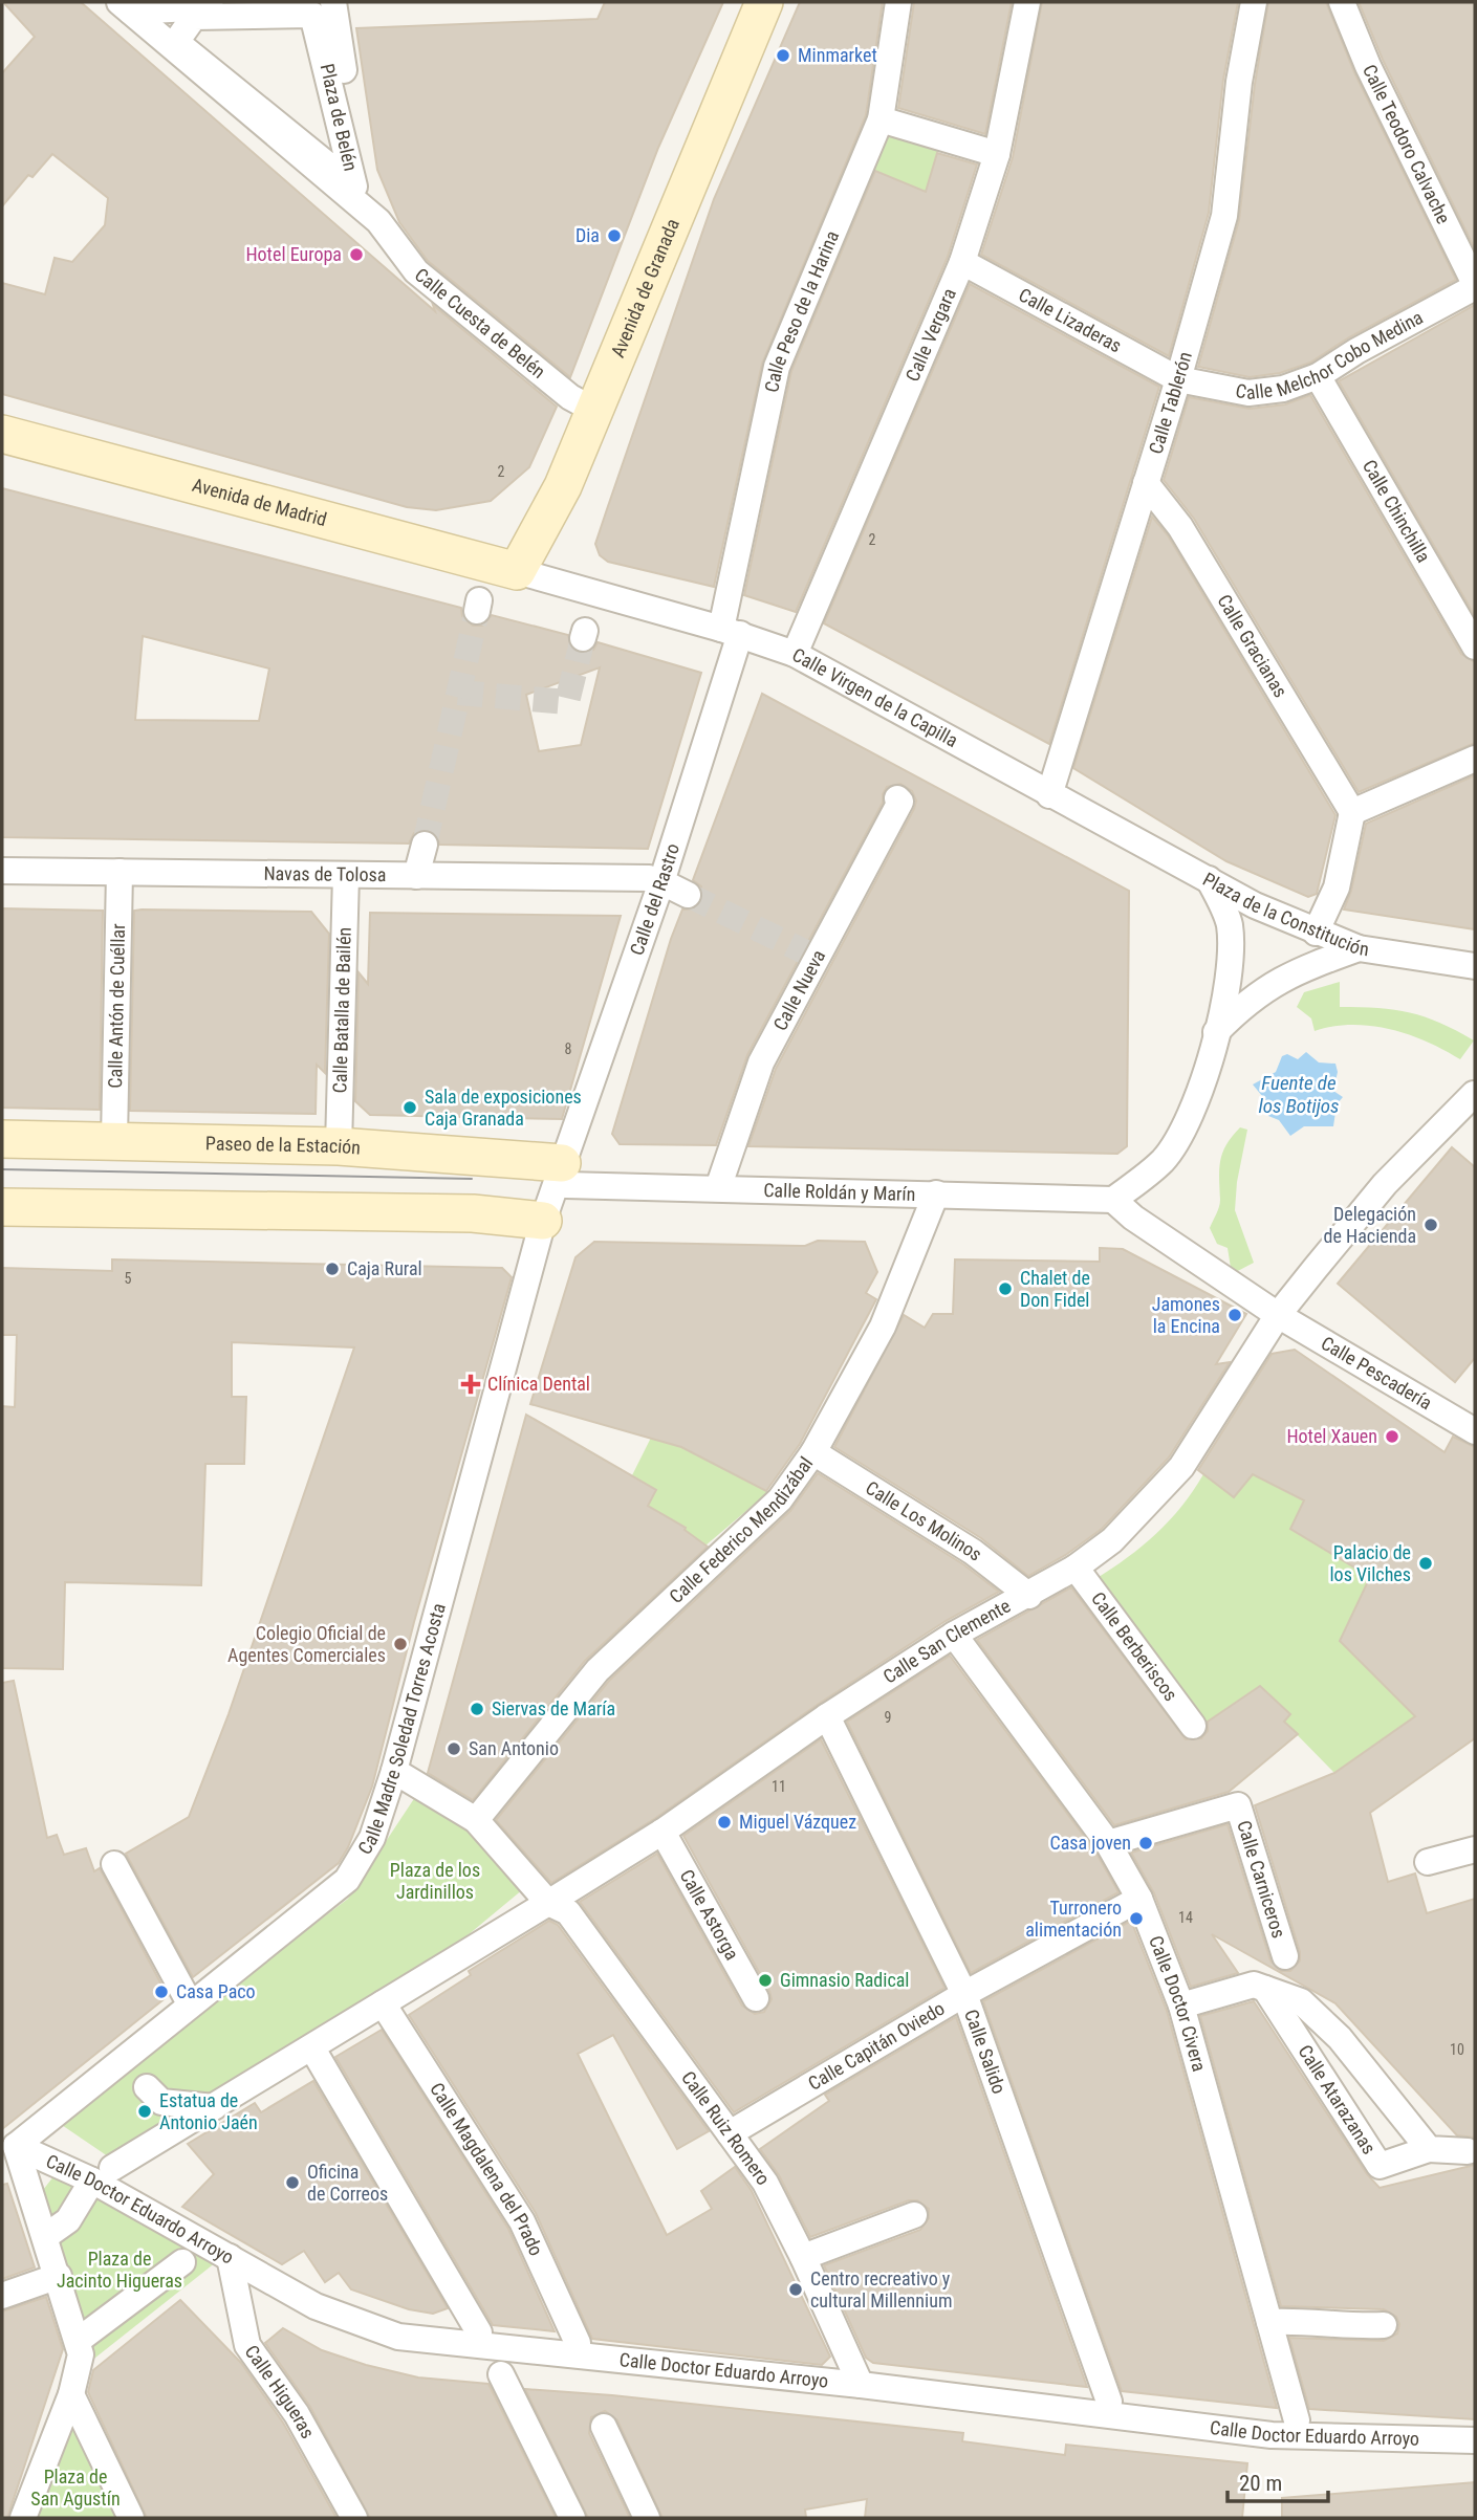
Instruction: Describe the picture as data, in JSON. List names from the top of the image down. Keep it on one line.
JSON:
{"streets":{"street":["Plaza de Belén","Calle Teodoro Calvache","Avenida de Granada","Calle Peso de la Harina","Calle Lizaderas","Calle Cuesta de Belén","Calle Vergara","Calle Melchor Cobo Medina","Calle Tablerón","Avenida de Madrid","Calle Chinchilla","Calle Gracianas","Calle Virgen de la Capilla","Navas de Tolosa","Calle del Rastro","Plaza de la Constitución","Calle Nueva","Calle Antón de Cuéllar","Calle Batalla de Bailén","Paseo de la Estación","Calle Roldán y Marín","Calle Pescadería","Calle Los Molinos","Calle Federico Mendizábal","Calle San Clemente","Calle Berberiscos","Calle Madre Soledad Torres Acosta","Calle Carniceros","Calle Astorga","Calle Doctor Civera","Calle Capitán Oviedo","Calle Salido","Calle Atarazanas","Calle Ruiz Romero","Calle Magdalena del Prado","Calle Doctor Eduardo Arroyo","Calle Higueras"]},"crossings":[["Calle Teodoro Calvache","Calle Melchor Cobo Medina"],["Avenida de Granada","Calle Cuesta de Belén"],["Avenida de Granada","Avenida de Madrid"],["Avenida de Granada","Calle Virgen de la Capilla"],["Calle Peso de la Harina","Calle Virgen de la Capilla"],["Calle Peso de la Harina","Calle del Rastro"],["Calle Lizaderas","Calle Vergara"],["Calle Lizaderas","Calle Melchor Cobo Medina"],["Calle Lizaderas","Calle Tablerón"],["Calle Vergara","Calle Virgen de la Capilla"],["Calle Melchor Cobo Medina","Calle Tablerón"],["Calle Melchor Cobo Medina","Calle Chinchilla"],["Calle Tablerón","Calle Gracianas"],["Calle Tablerón","Calle Virgen de la Capilla"],["Avenida de Madrid","Calle Virgen de la Capilla"],["Calle Virgen de la Capilla","Calle del Rastro"],["Calle Virgen de la Capilla","Plaza de la Constitución"],["Navas de Tolosa","Calle Antón de Cuéllar"],["Navas de Tolosa","Calle Batalla de Bailén"],["Calle del Rastro","Paseo de la Estación"],["Calle del Rastro","Calle Roldán y Marín"],["Calle del Rastro","Calle Madre Soledad Torres Acosta"],["Plaza de la Constitución","Calle Roldán y Marín"],["Calle Nueva","Calle Roldán y Marín"],["Calle Antón de Cuéllar","Paseo de la Estación"],["Calle Batalla de Bailén","Paseo de la Estación"],["Paseo de la Estación","Calle Roldán y Marín"],["Paseo de la Estación","Calle Madre Soledad Torres Acosta"],["Calle Roldán y Marín","Calle Federico Mendizábal"],["Calle Roldán y Marín","Calle Madre Soledad Torres Acosta"],["Calle Pescadería","Calle San Clemente"],["Calle Los Molinos","Calle Federico Mendizábal"],["Calle Los Molinos","Calle San Clemente"],["Calle Federico Mendizábal","Calle Ruiz Romero"],["Calle San Clemente","Calle Berberiscos"],["Calle San Clemente","Calle Astorga"],["Calle San Clemente","Calle Doctor Civera"],["Calle San Clemente","Calle Salido"],["Calle San Clemente","Calle Ruiz Romero"],["Calle Madre Soledad Torres Acosta","Calle Ruiz Romero"],["Calle Madre Soledad Torres Acosta","Calle Doctor Eduardo Arroyo"],["Calle Carniceros","Calle Doctor Civera"],["Calle Doctor Civera","Calle Capitán Oviedo"],["Calle Doctor Civera","Calle Atarazanas"],["Calle Capitán Oviedo","Calle Salido"],["Calle Capitán Oviedo","Calle Ruiz Romero"],["Calle Ruiz Romero","Calle Doctor Eduardo Arroyo"],["Calle Doctor Eduardo Arroyo","Calle Higueras"]],"water":["Fuente de los Botijos"],"parks":["Plaza de los Jardinillos","Plaza de Jacinto Higueras","Plaza de San Agustín"],"places":{"other":["Minmarket","Dia","Hotel Europa","Sala de exposiciones Caja Granada","Delegación de Hacienda","Caja Rural","Chalet de Don Fidel","Jamones la Encina","Hotel Xauen","Palacio de los Vilches","Colegio Oficial de Agentes Comerciales","Siervas de María","San Antonio","Miguel Vázquez","Casa joven","Turronero alimentación","Gimnasio Radical","Casa Paco","Estatua de Antonio Jaén","Oficina de Correos","Centro recreativo y cultural Millennium"],"health":["Clínica Dental"]},"house_numbers":["2","2","8","5","9","11","14","10"],"scale_bar":"20 m"}
